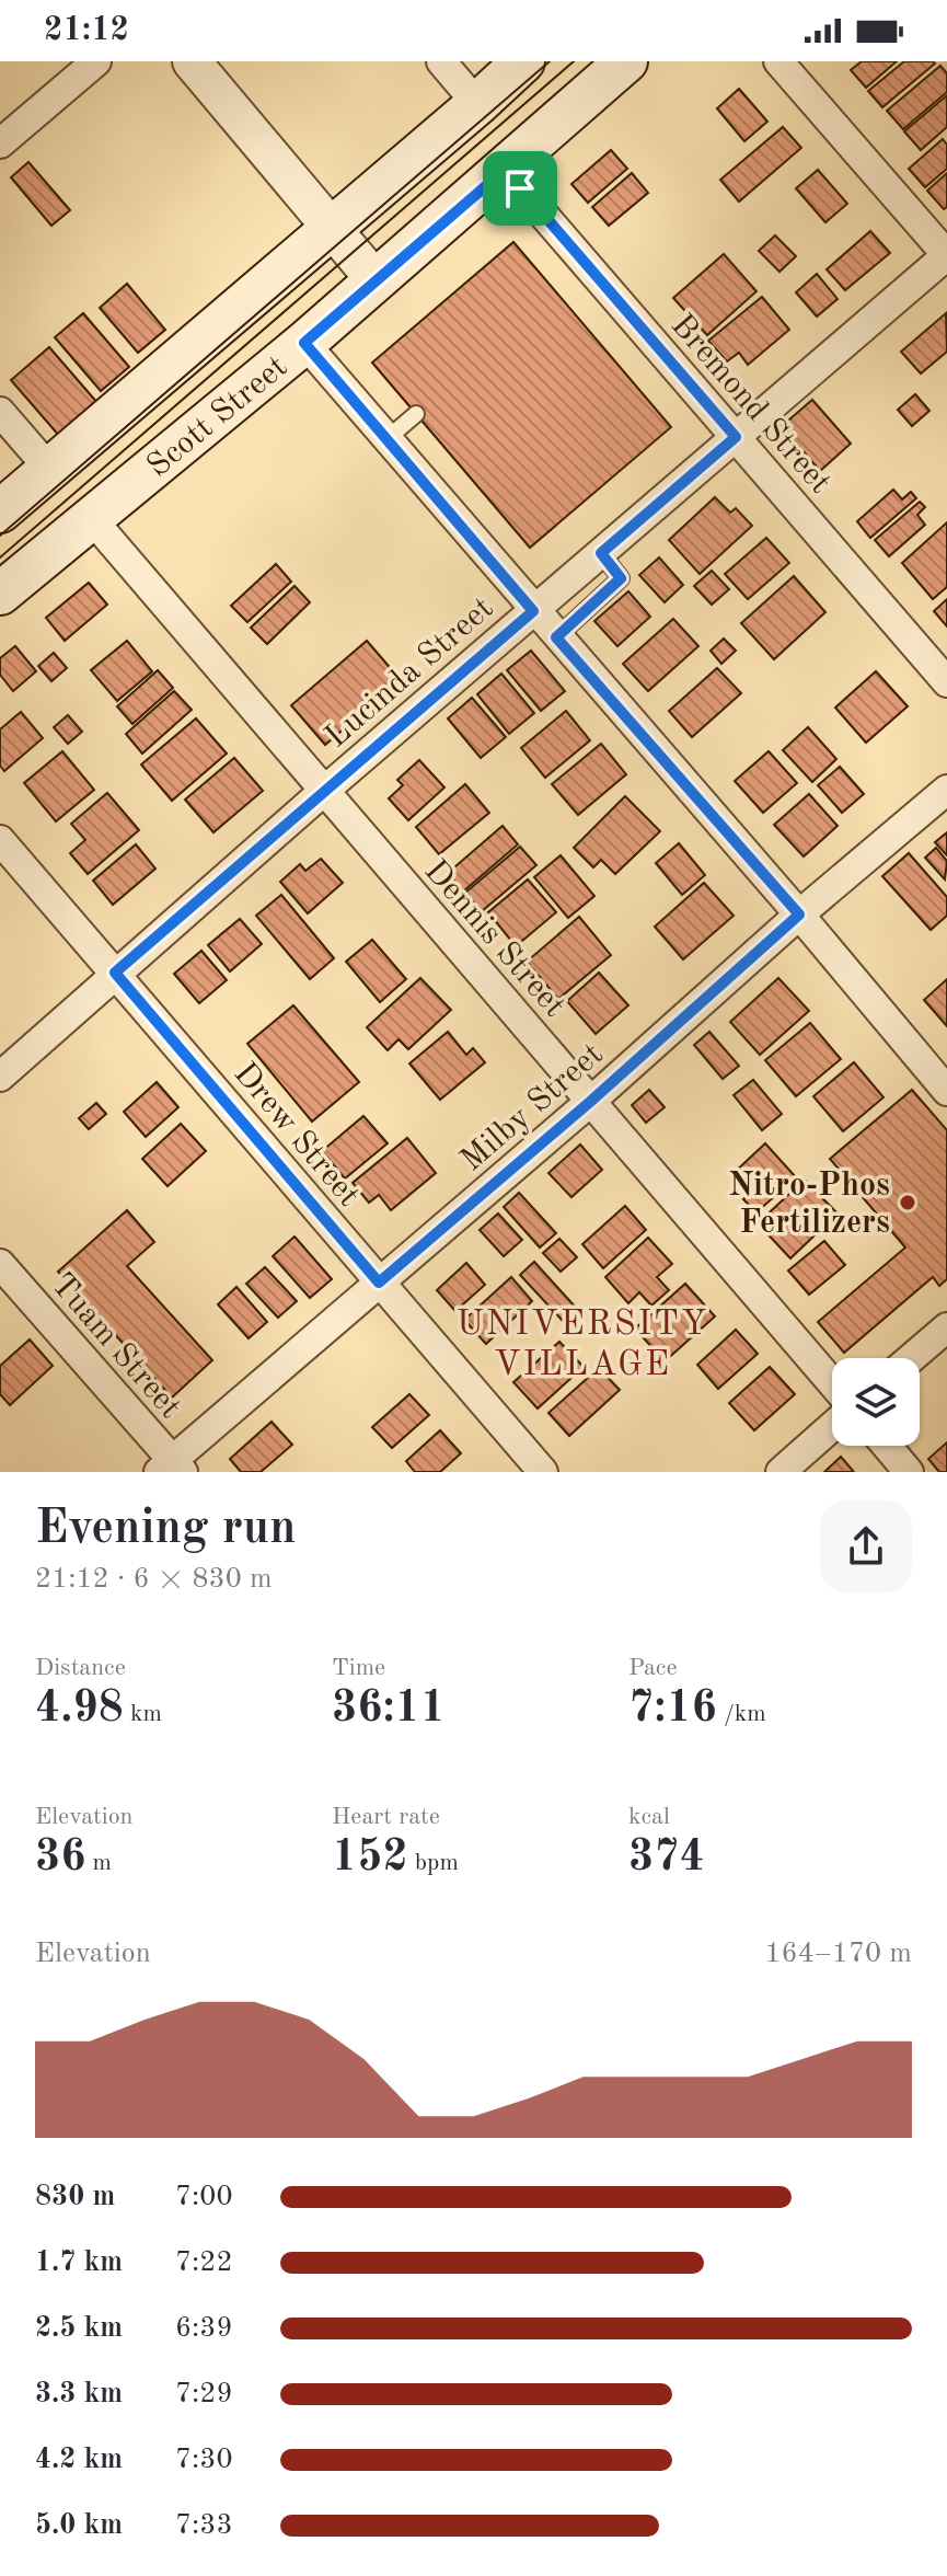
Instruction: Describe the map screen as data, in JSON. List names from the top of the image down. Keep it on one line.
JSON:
{"streets":{"main road":["Scott Street"],"street":["Bremond Street","Lucinda Street","Dennis Street","Milby Street","Drew Street","Tuam Street"]},"crossings":[["Bremond Street","Scott Street"],["Bremond Street","Lucinda Street"],["Scott Street","Dennis Street"],["Lucinda Street","Dennis Street"],["Lucinda Street","Drew Street"],["Dennis Street","Milby Street"],["Milby Street","Drew Street"],["Milby Street","Tuam Street"]],"districts":["UNIVERSITY VILLAGE"],"places":["Nitro-Phos Fertilizers"],"page":{"status":"21:12","heading":["Evening run","21:12 · 6 × 830 m"],"stats":[["Distance","4.98 km"],["Time","36:11"],["Pace","7:16 /km"],["Elevation","36 m"],["Heart rate","152 bpm"],["kcal","374"]],"chart":["Elevation","164–170 m"],"list":[{"name":"830 m","note":"7:00"},{"name":"1.7 km","note":"7:22"},{"name":"2.5 km","note":"6:39"},{"name":"3.3 km","note":"7:29"},{"name":"4.2 km","note":"7:30"},{"name":"5.0 km","note":"7:33"}]}}
